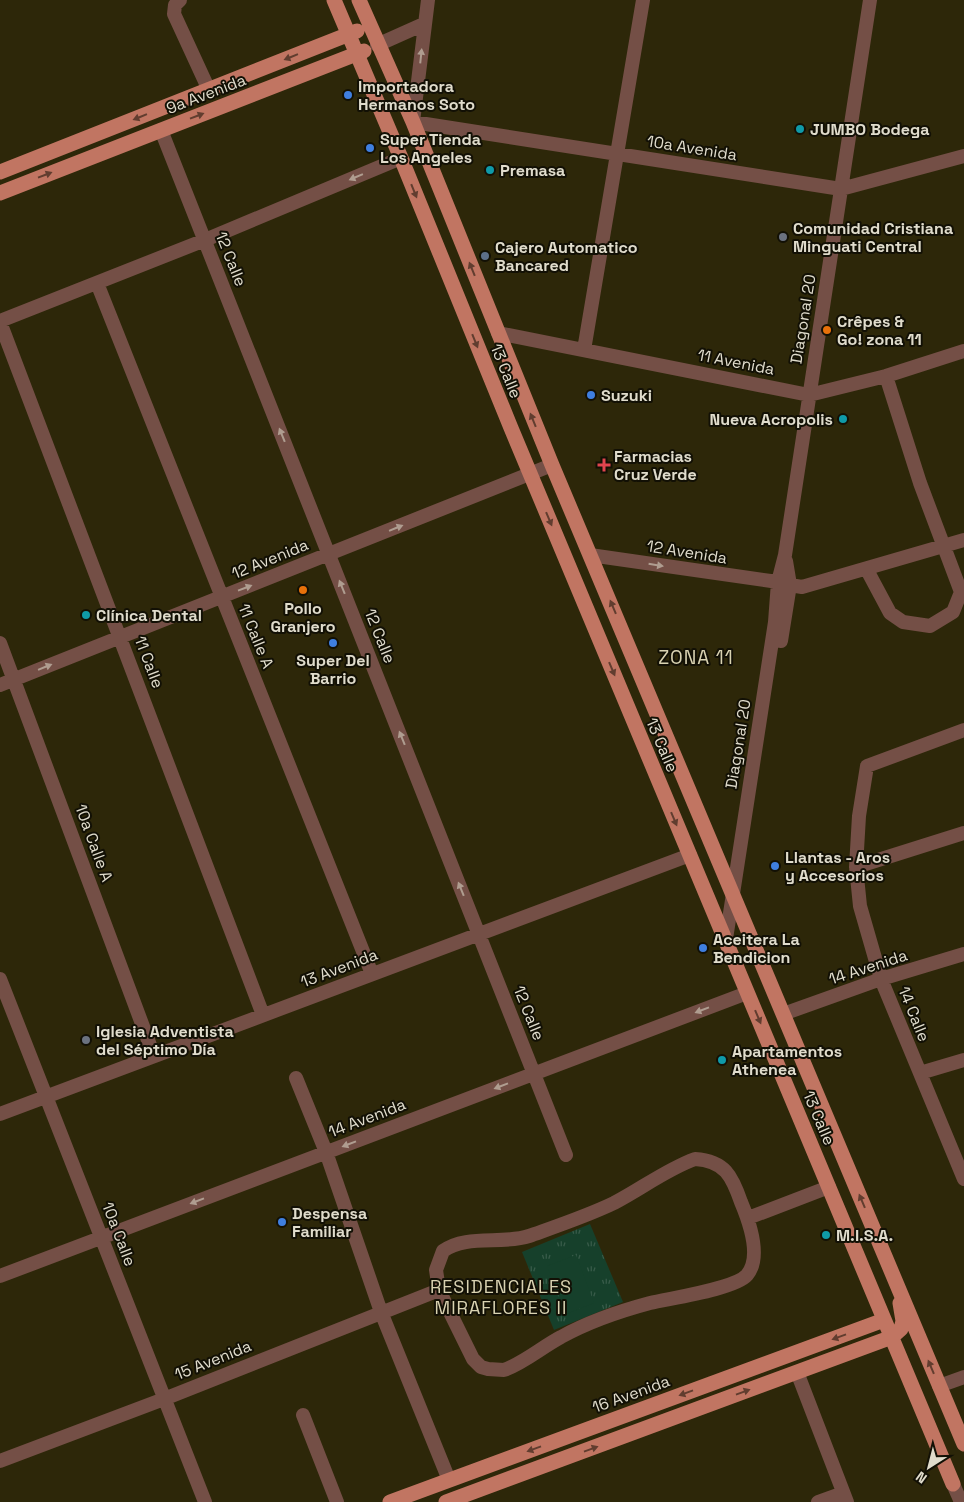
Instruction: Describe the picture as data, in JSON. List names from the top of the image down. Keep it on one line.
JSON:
{"streets":{"main road":["9a Avenida","13 Calle","16 Avenida"],"street":["10a Avenida","12 Calle","Diagonal 20","11 Avenida","12 Avenida","11 Calle A","11 Calle","10a Calle A","14 Avenida","13 Avenida","14 Calle","10a Calle","15 Avenida"]},"crossings":[["9a Avenida","12 Calle"],["9a Avenida","13 Calle"],["10a Avenida","Diagonal 20"],["10a Avenida","13 Calle"],["12 Calle","12 Avenida"],["12 Calle","14 Avenida"],["12 Calle","13 Avenida"],["Diagonal 20","11 Avenida"],["Diagonal 20","13 Calle"],["Diagonal 20","12 Avenida"],["11 Avenida","13 Calle"],["13 Calle","12 Avenida"],["13 Calle","14 Avenida"],["13 Calle","13 Avenida"],["13 Calle","16 Avenida"],["12 Avenida","11 Calle A"],["12 Avenida","11 Calle"],["12 Avenida","10a Calle A"],["11 Calle A","13 Avenida"],["11 Calle","13 Avenida"],["10a Calle A","13 Avenida"],["14 Avenida","14 Calle"],["14 Avenida","10a Calle"],["13 Avenida","10a Calle"],["10a Calle","15 Avenida"]],"one_way":["12 Calle","12 Avenida","14 Avenida"],"districts":["ZONA 11","RESIDENCIALES MIRAFLORES II"],"places":{"other":["Importadora Hermanos Soto","JUMBO Bodega","Super Tienda Los Angeles","Premasa","Comunidad Cristiana Minguati Central","Cajero Automatico Bancared","Crêpes & Go! zona 11","Suzuki","Nueva Acropolis","Pollo Granjero","Clínica Dental","Super Del Barrio","Llantas - Aros y Accesorios","Aceitera La Bendicion","Iglesia Adventista del Séptimo Día","Apartamentos Athenea","Despensa Familiar","M.I.S.A."],"health":["Farmacias Cruz Verde"]},"north":"bottom left"}
